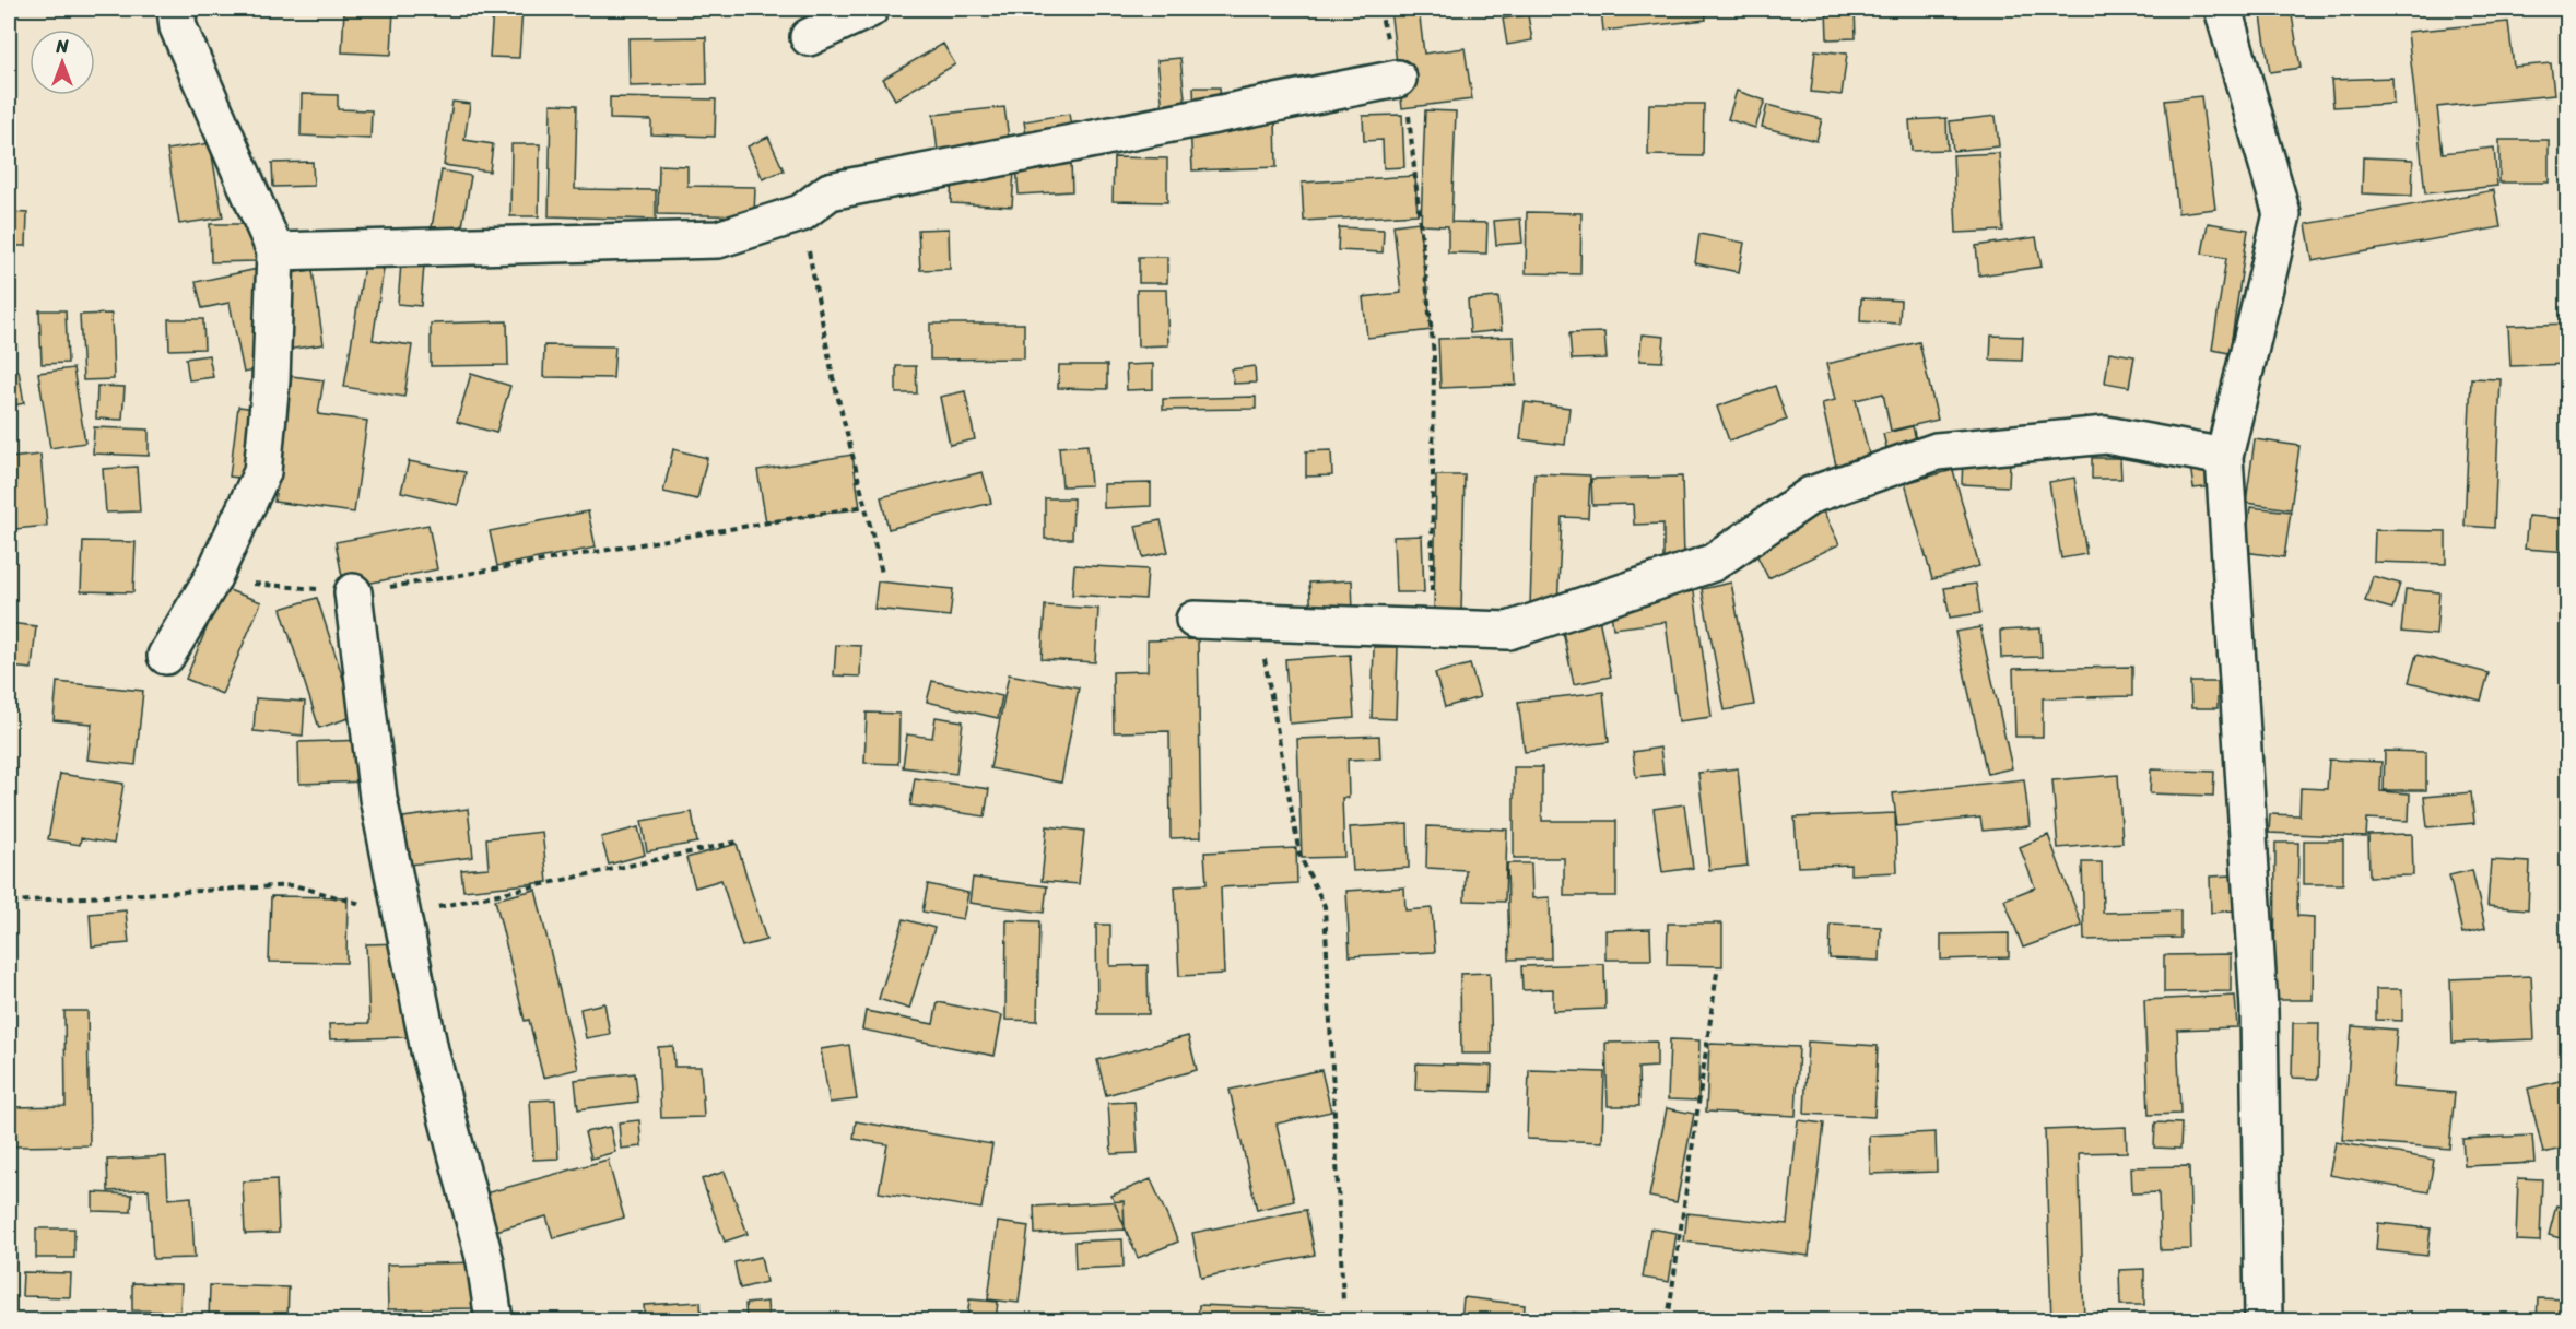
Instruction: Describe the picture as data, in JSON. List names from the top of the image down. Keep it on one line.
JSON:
{"north":"top"}
